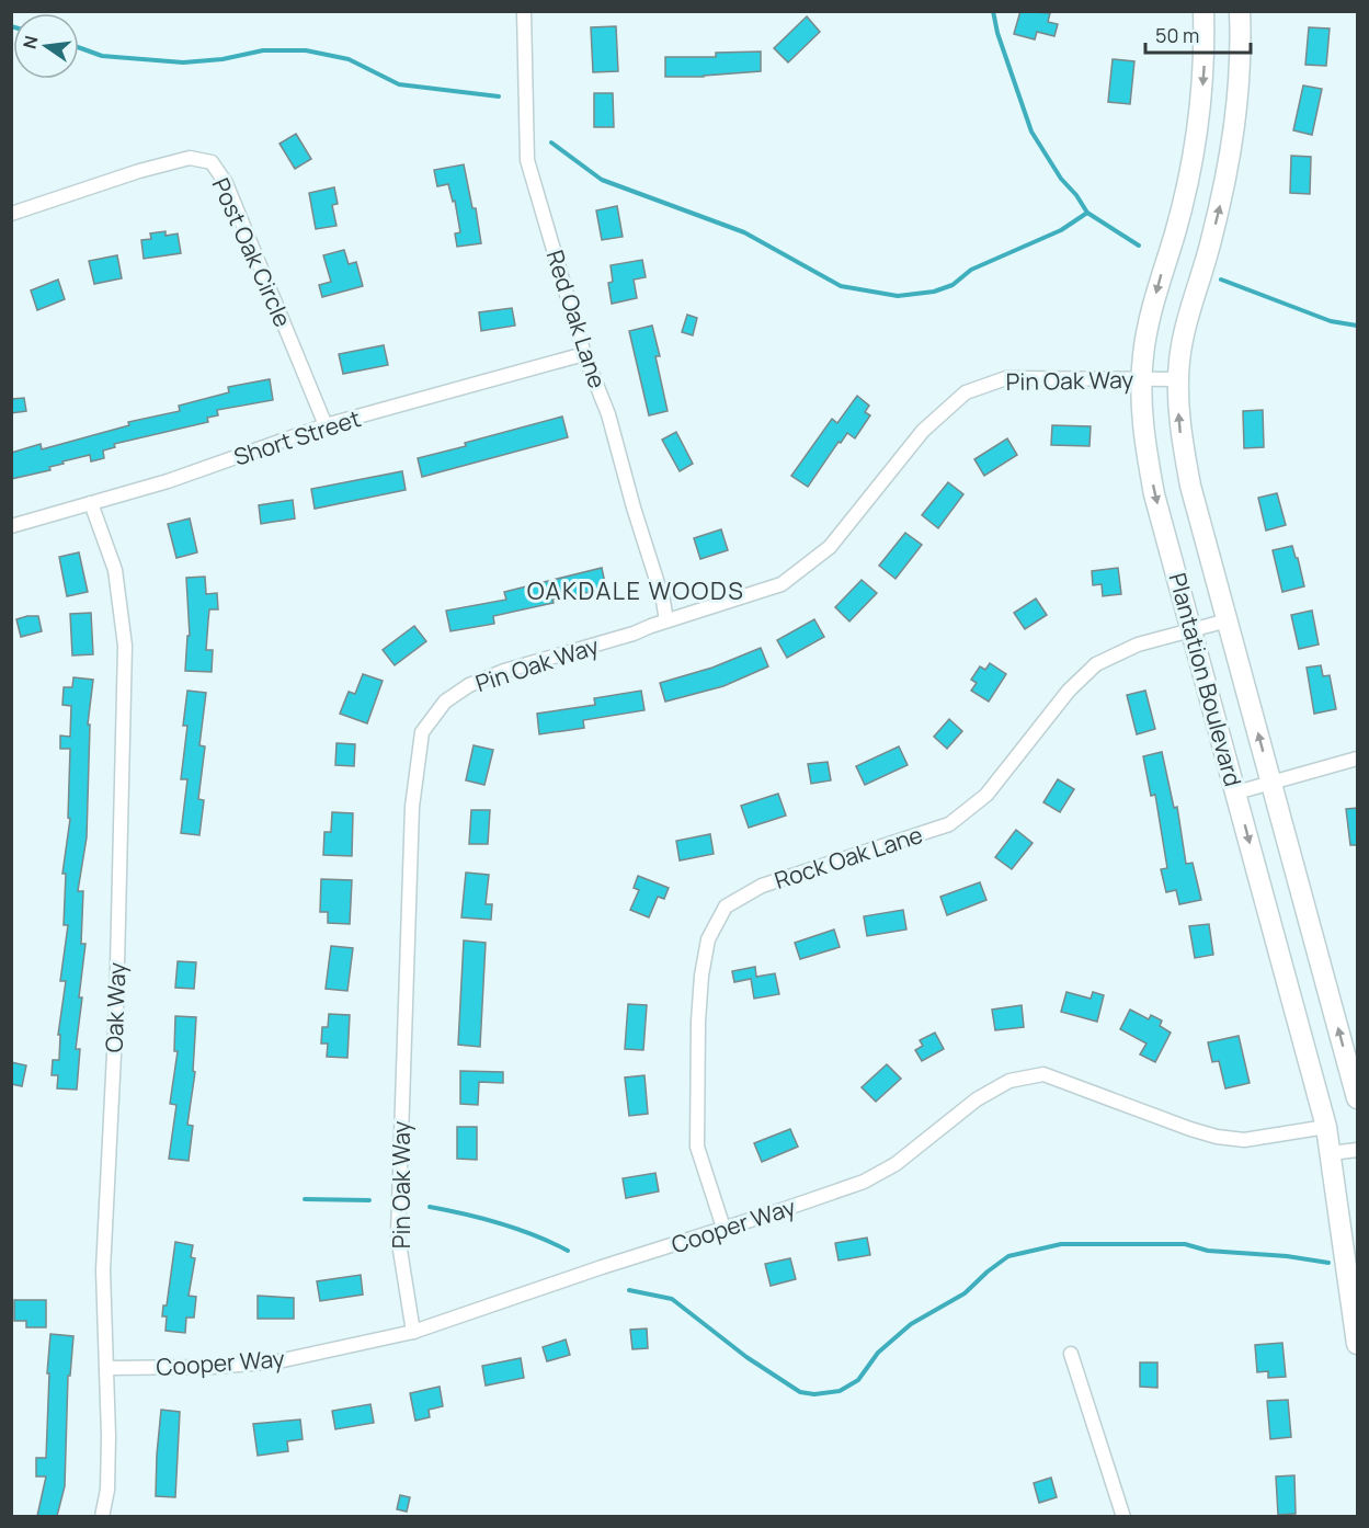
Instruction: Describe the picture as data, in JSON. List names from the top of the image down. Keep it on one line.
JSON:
{"streets":{"street":["Post Oak Circle","Red Oak Lane","Pin Oak Way","Short Street","Plantation Boulevard","Rock Oak Lane","Oak Way","Cooper Way"]},"crossings":[["Post Oak Circle","Short Street"],["Red Oak Lane","Pin Oak Way"],["Red Oak Lane","Short Street"],["Pin Oak Way","Plantation Boulevard"],["Pin Oak Way","Cooper Way"],["Short Street","Oak Way"],["Plantation Boulevard","Rock Oak Lane"],["Plantation Boulevard","Cooper Way"],["Rock Oak Lane","Cooper Way"],["Oak Way","Cooper Way"]],"districts":["OAKDALE WOODS"],"scale_bar":"50 m","north":"left"}
